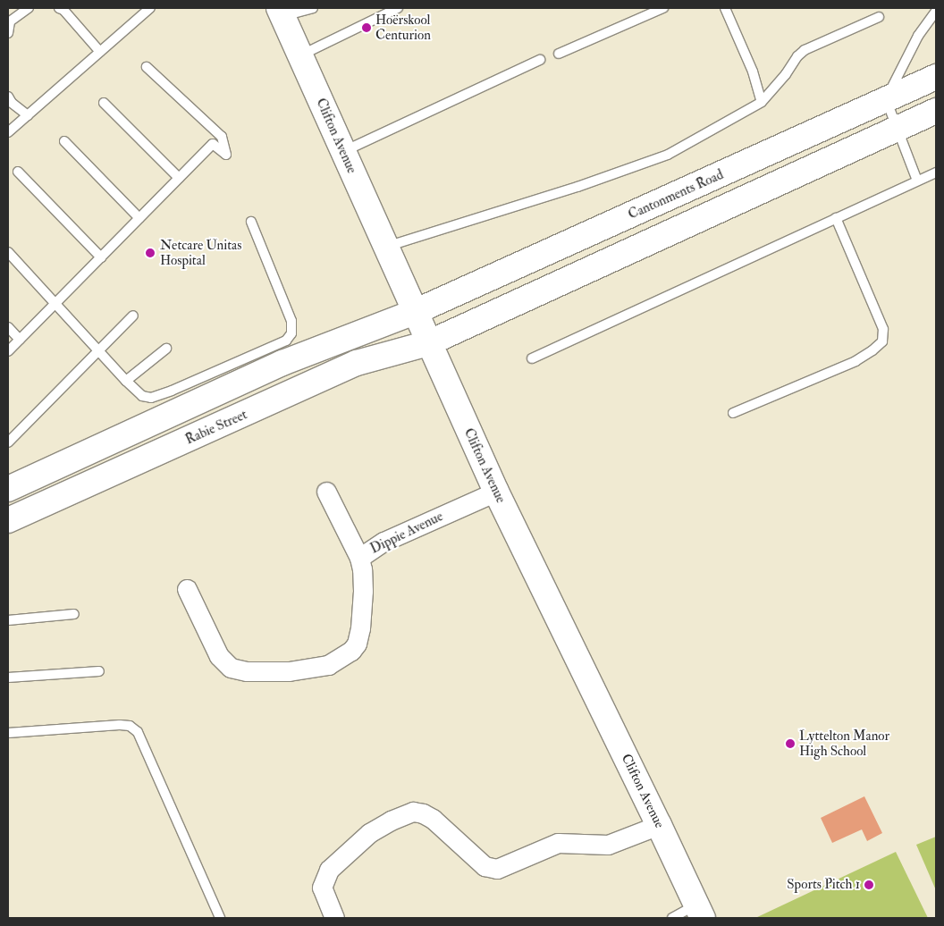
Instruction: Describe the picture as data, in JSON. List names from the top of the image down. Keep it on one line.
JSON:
{"streets":{"main road":["Clifton Avenue","Cantonments Road","Rabie Street"],"street":["Dippie Avenue"]},"crossings":[["Clifton Avenue","Cantonments Road"],["Clifton Avenue","Rabie Street"],["Clifton Avenue","Dippie Avenue"]],"places":["Hoërskool Centurion","Netcare Unitas Hospital","Lyttelton Manor High School","Sports Pitch 1"]}
